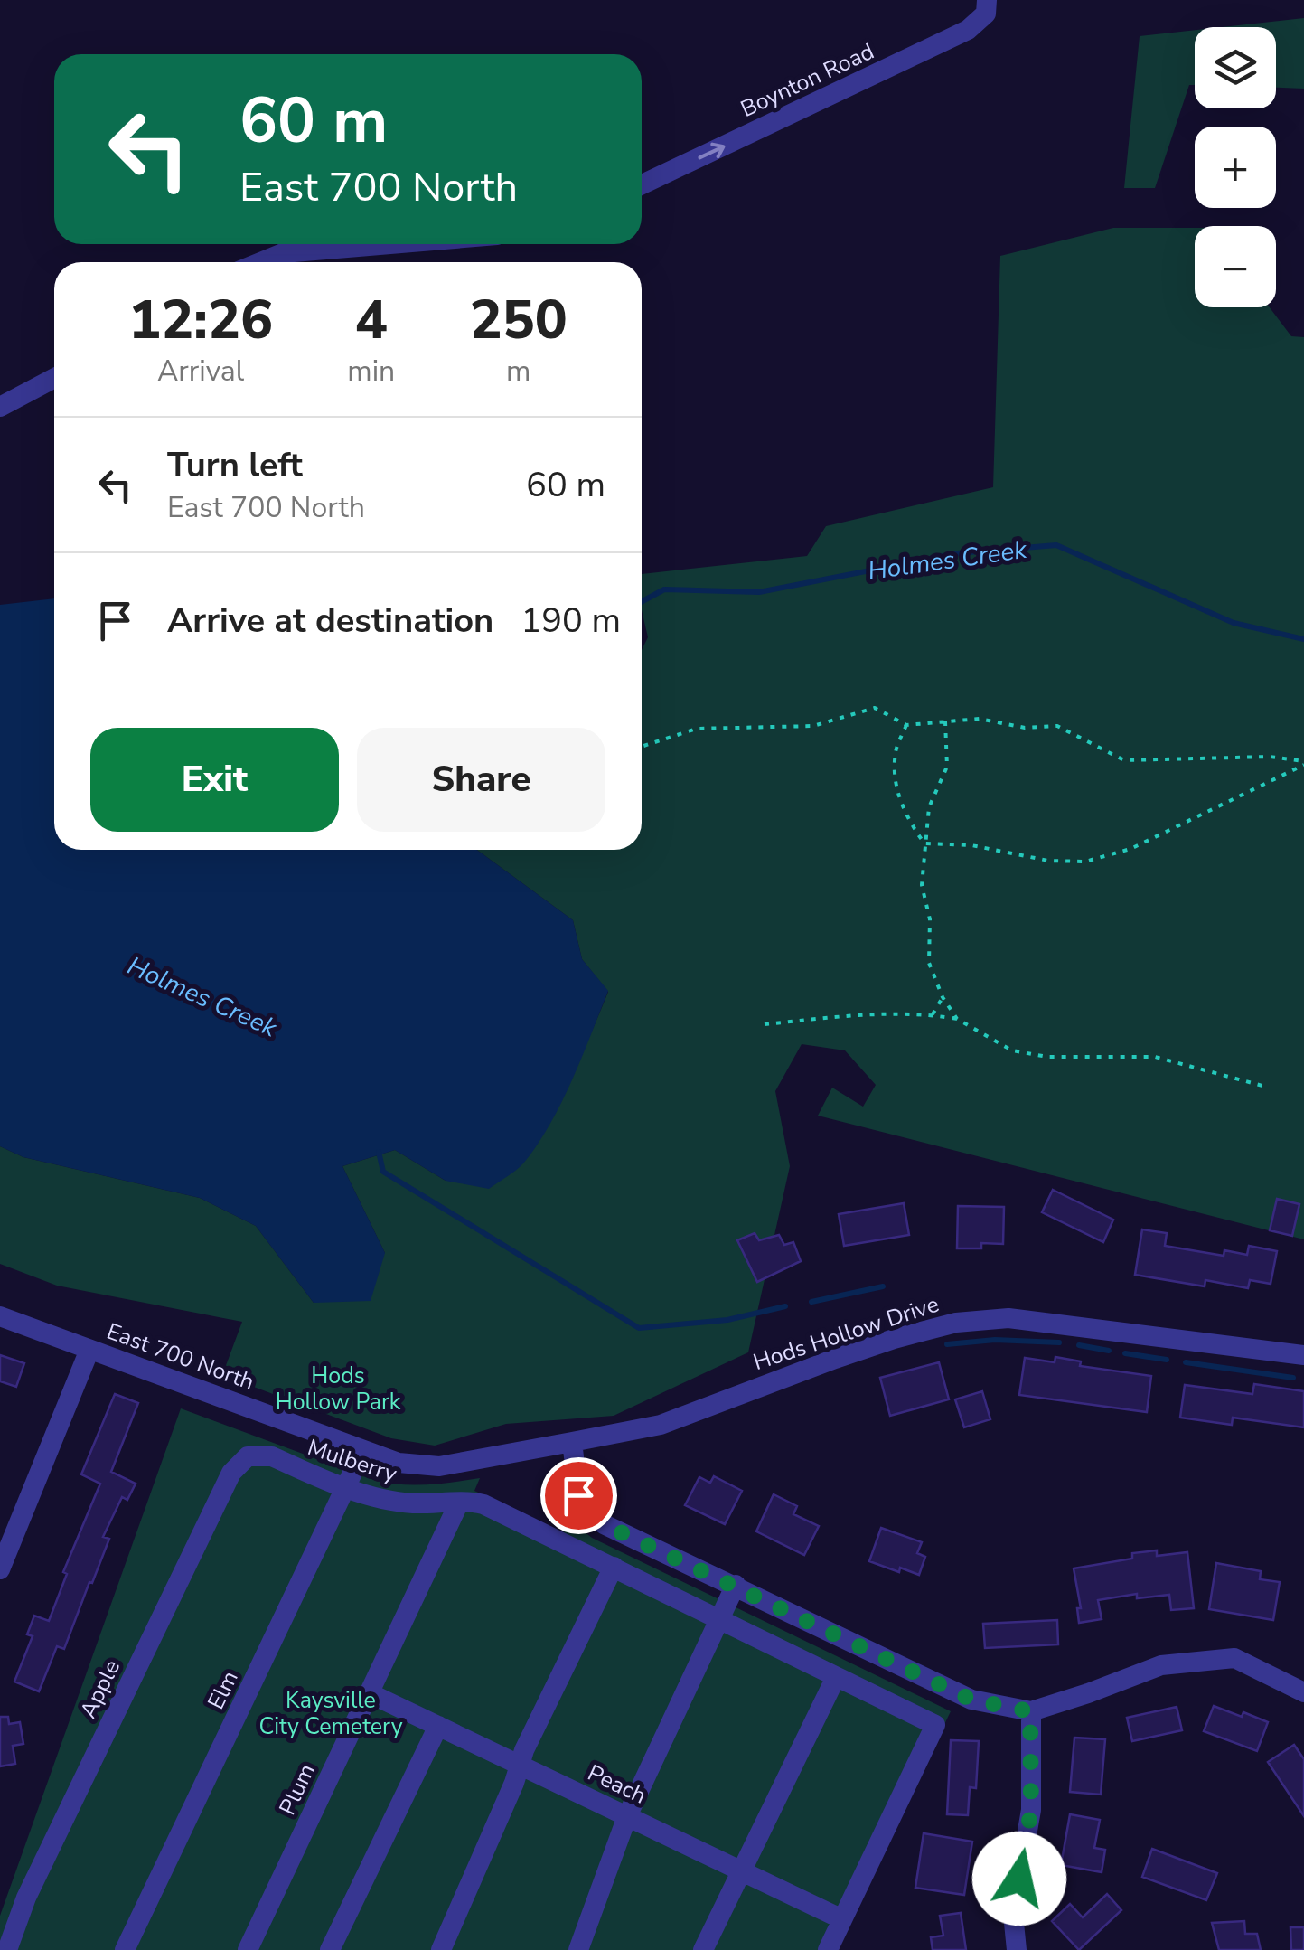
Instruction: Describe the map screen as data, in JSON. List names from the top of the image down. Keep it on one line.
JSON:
{"streets":{"street":["Boynton Road","Hods Hollow Drive","East 700 North","Mulberry","Apple","Elm","Peach","Plum"]},"crossings":[["Hods Hollow Drive","East 700 North"],["East 700 North","Elm"],["Mulberry","Apple"],["Mulberry","Elm"],["Mulberry","Peach"],["Mulberry","Plum"],["Peach","Plum"]],"one_way":["Boynton Road"],"water":["Holmes Creek"],"parks":["Hods Hollow Park","Kaysville City Cemetery"],"page":{"map_buttons":["+","−"],"turn":["60 m","East 700 North"],"eta":["12:26","Arrival","4","min","250","m"],"list":[{"name":"Turn left","note":"East 700 North","value":"60 m"},{"name":"Arrive at destination","value":"190 m"}],"buttons":["Exit","Share"]}}
